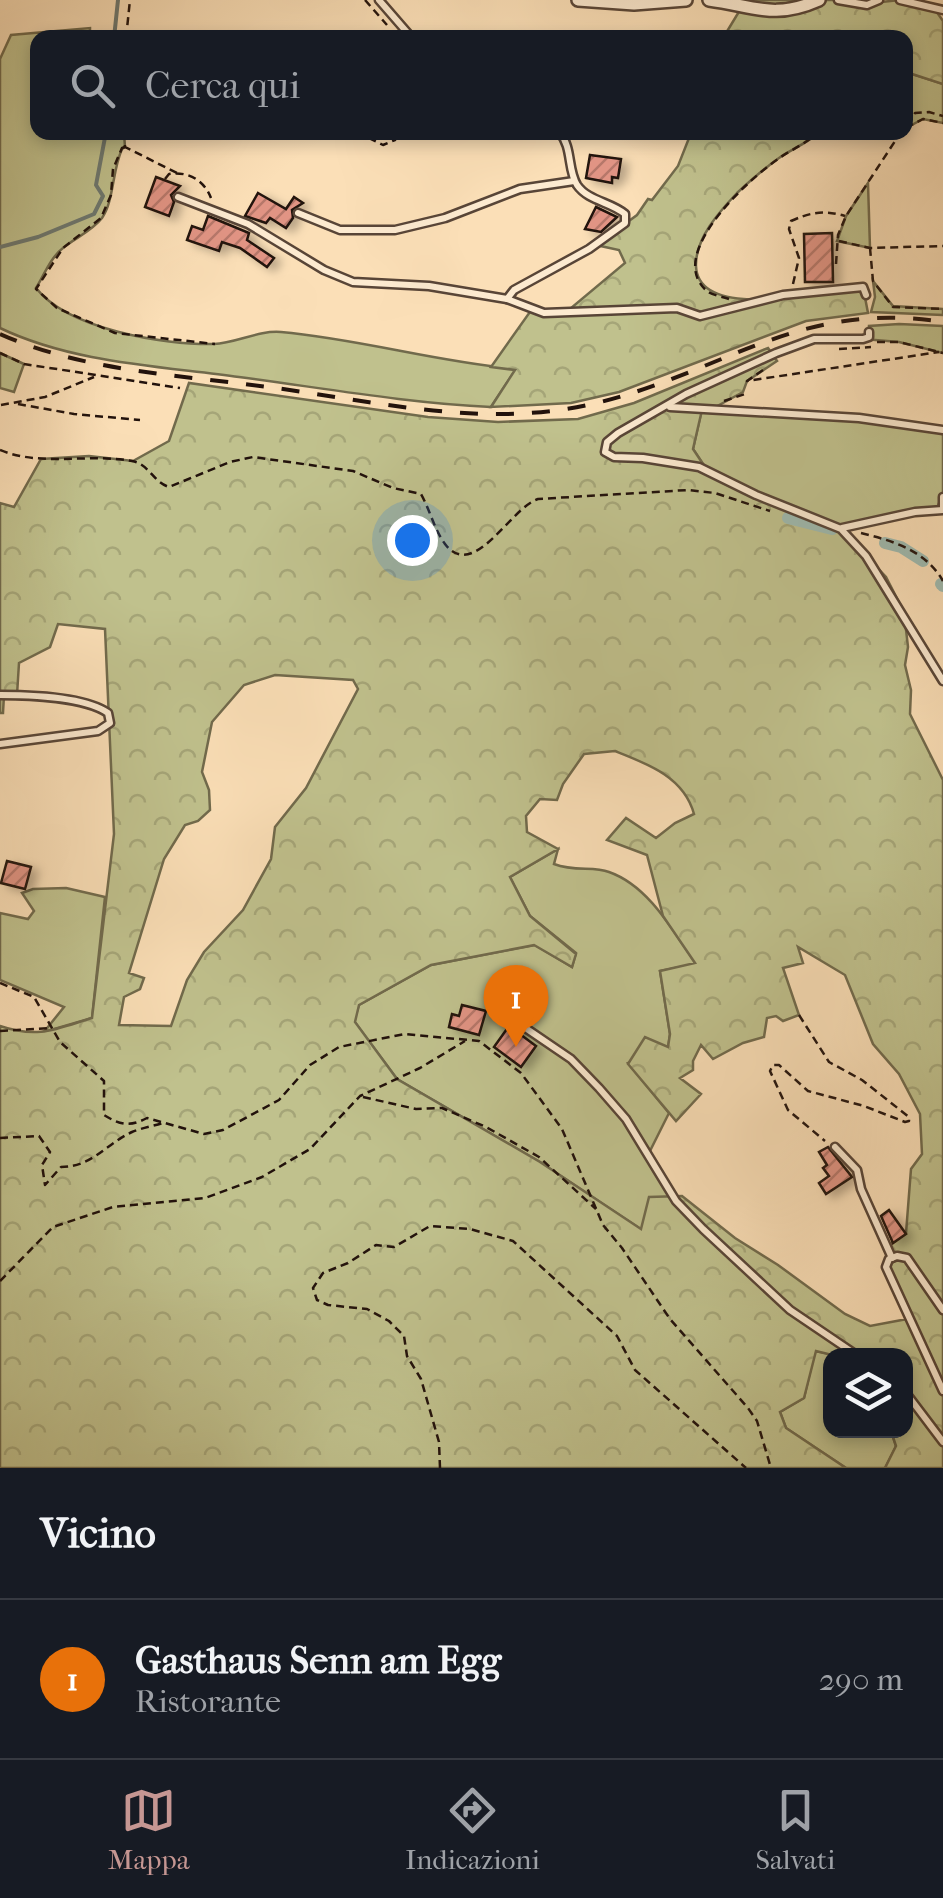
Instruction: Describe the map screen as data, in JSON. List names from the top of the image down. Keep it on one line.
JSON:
{"page":{"search":"Cerca qui","pins":"1","heading":"Vicino","list":[{"mark":"1","name":"Gasthaus Senn am Egg","note":"Ristorante","value":"290 m"}],"nav":["Mappa","Indicazioni","Salvati"]}}
